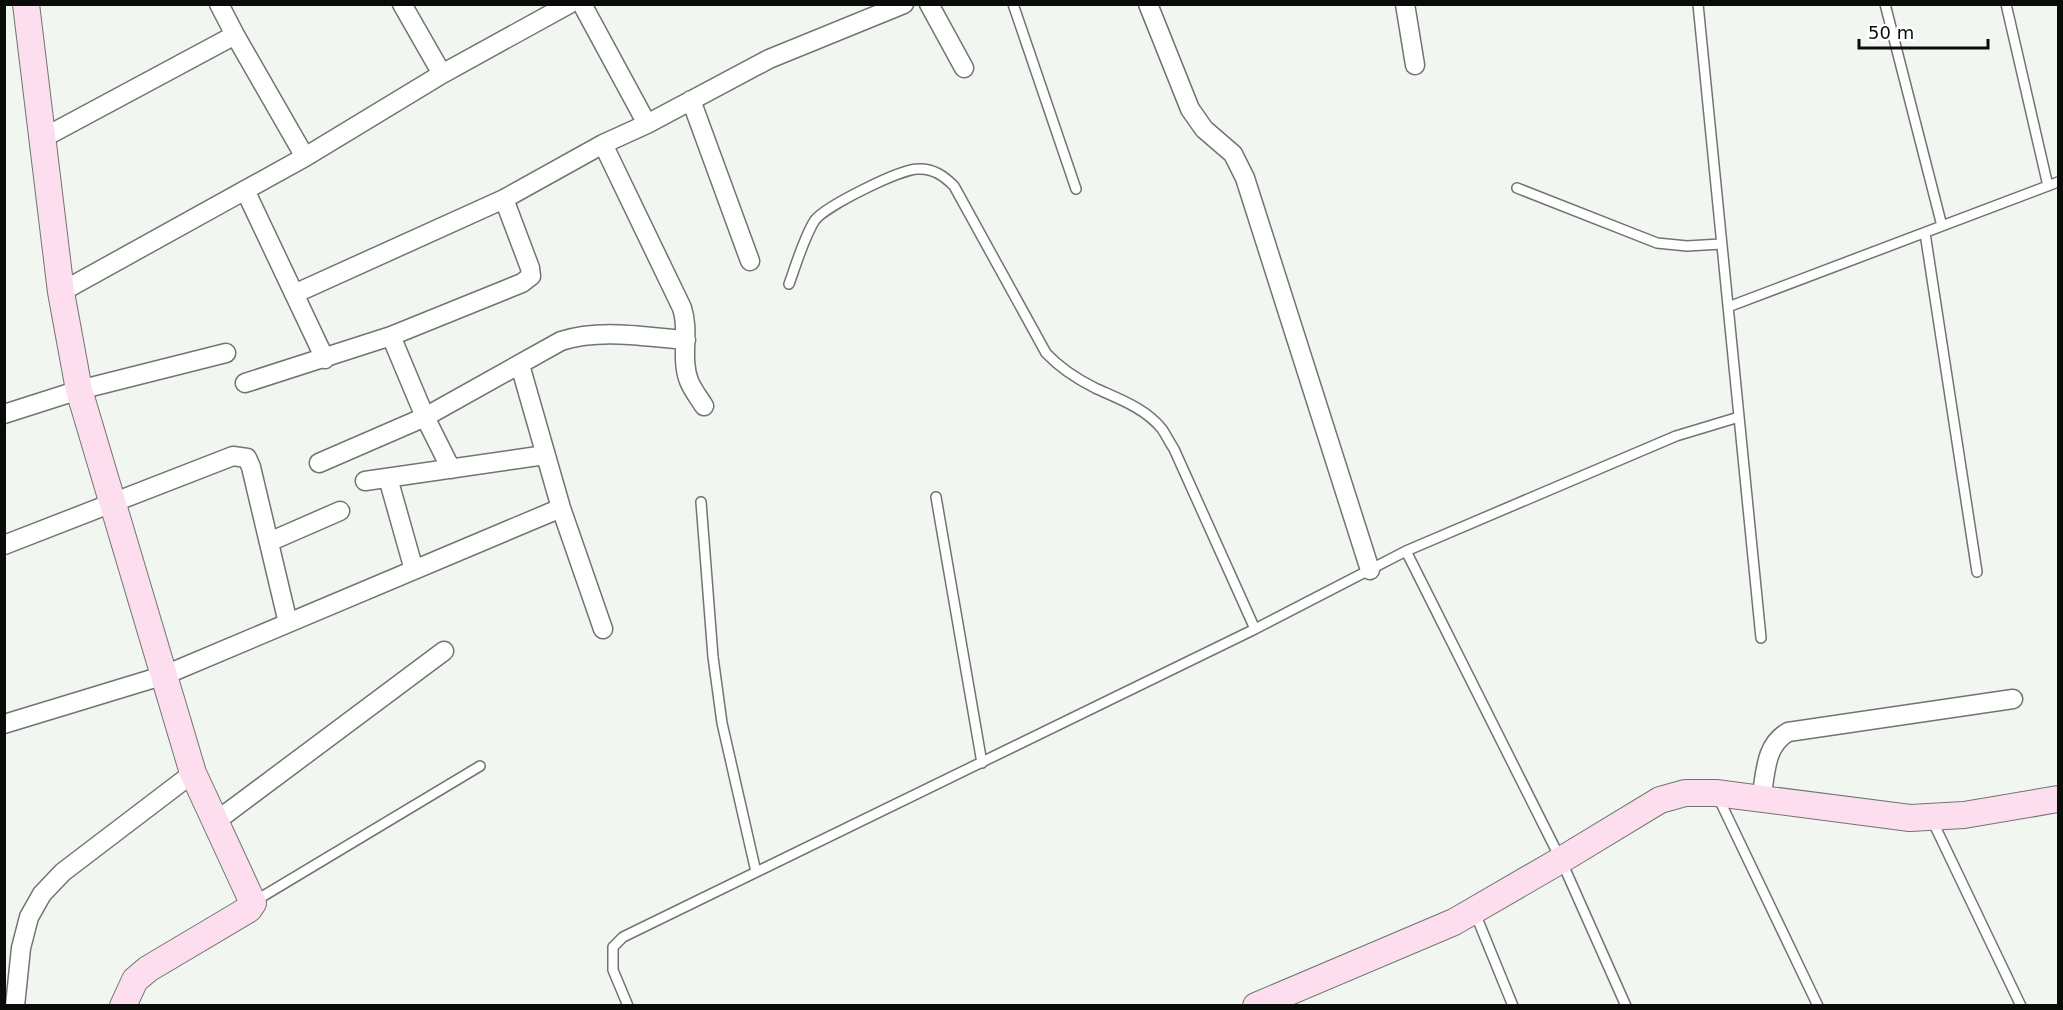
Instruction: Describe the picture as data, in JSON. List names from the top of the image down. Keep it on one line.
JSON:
{"scale_bar":"50 m"}
